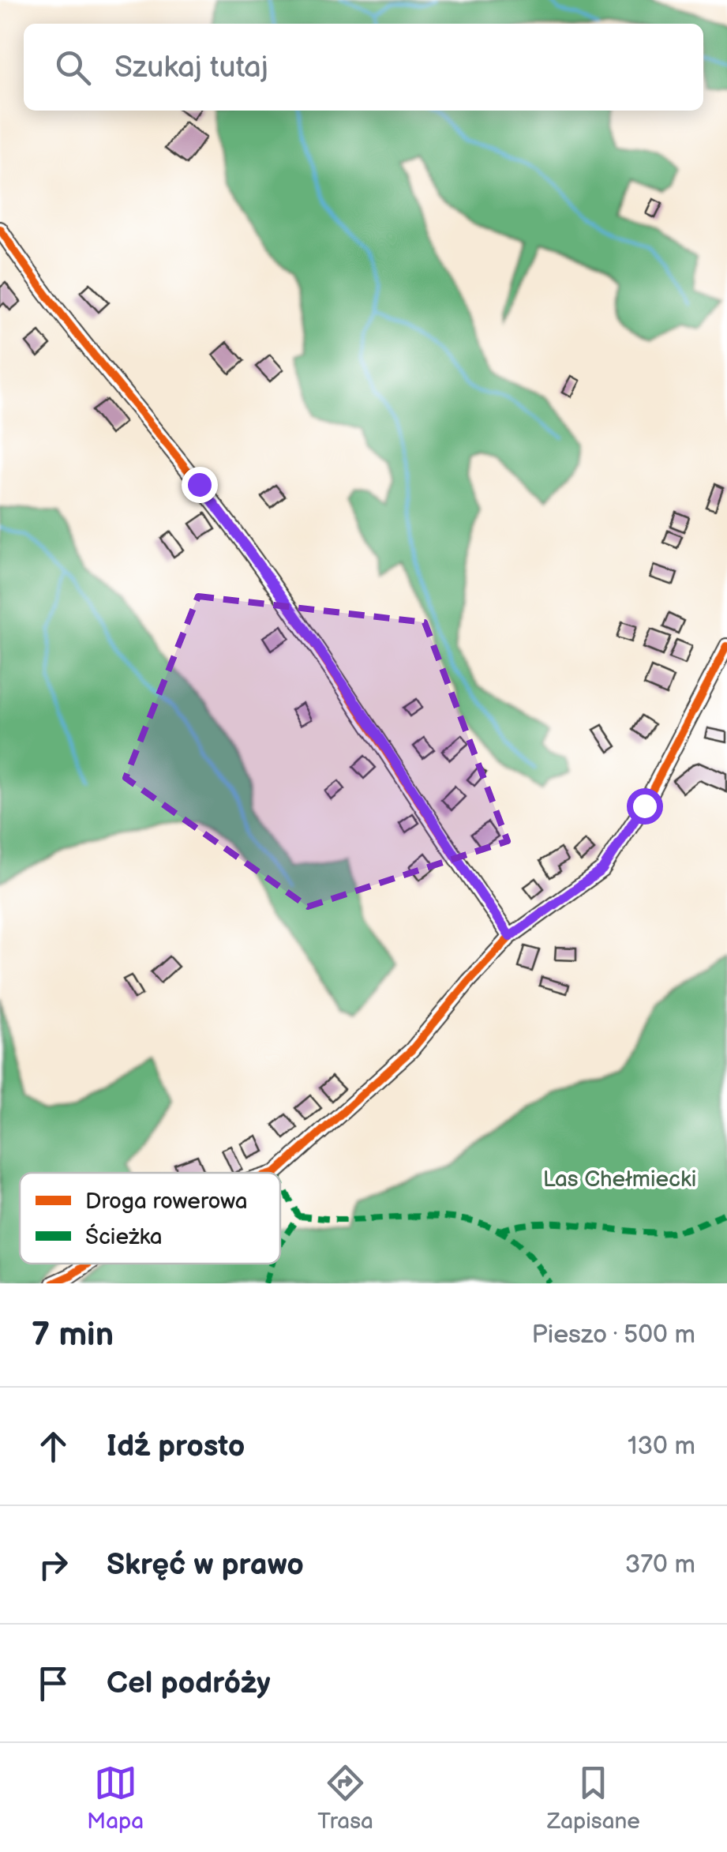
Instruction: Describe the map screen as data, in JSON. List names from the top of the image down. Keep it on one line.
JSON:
{"parks":["Las Chełmiecki"],"legend":["Droga rowerowa","Ścieżka"],"page":{"search":"Szukaj tutaj","heading":["7 min","Pieszo · 500 m"],"list":[["Idź prosto","130 m"],["Skręć w prawo","370 m"],"Cel podróży"],"nav":["Mapa","Trasa","Zapisane"]}}
